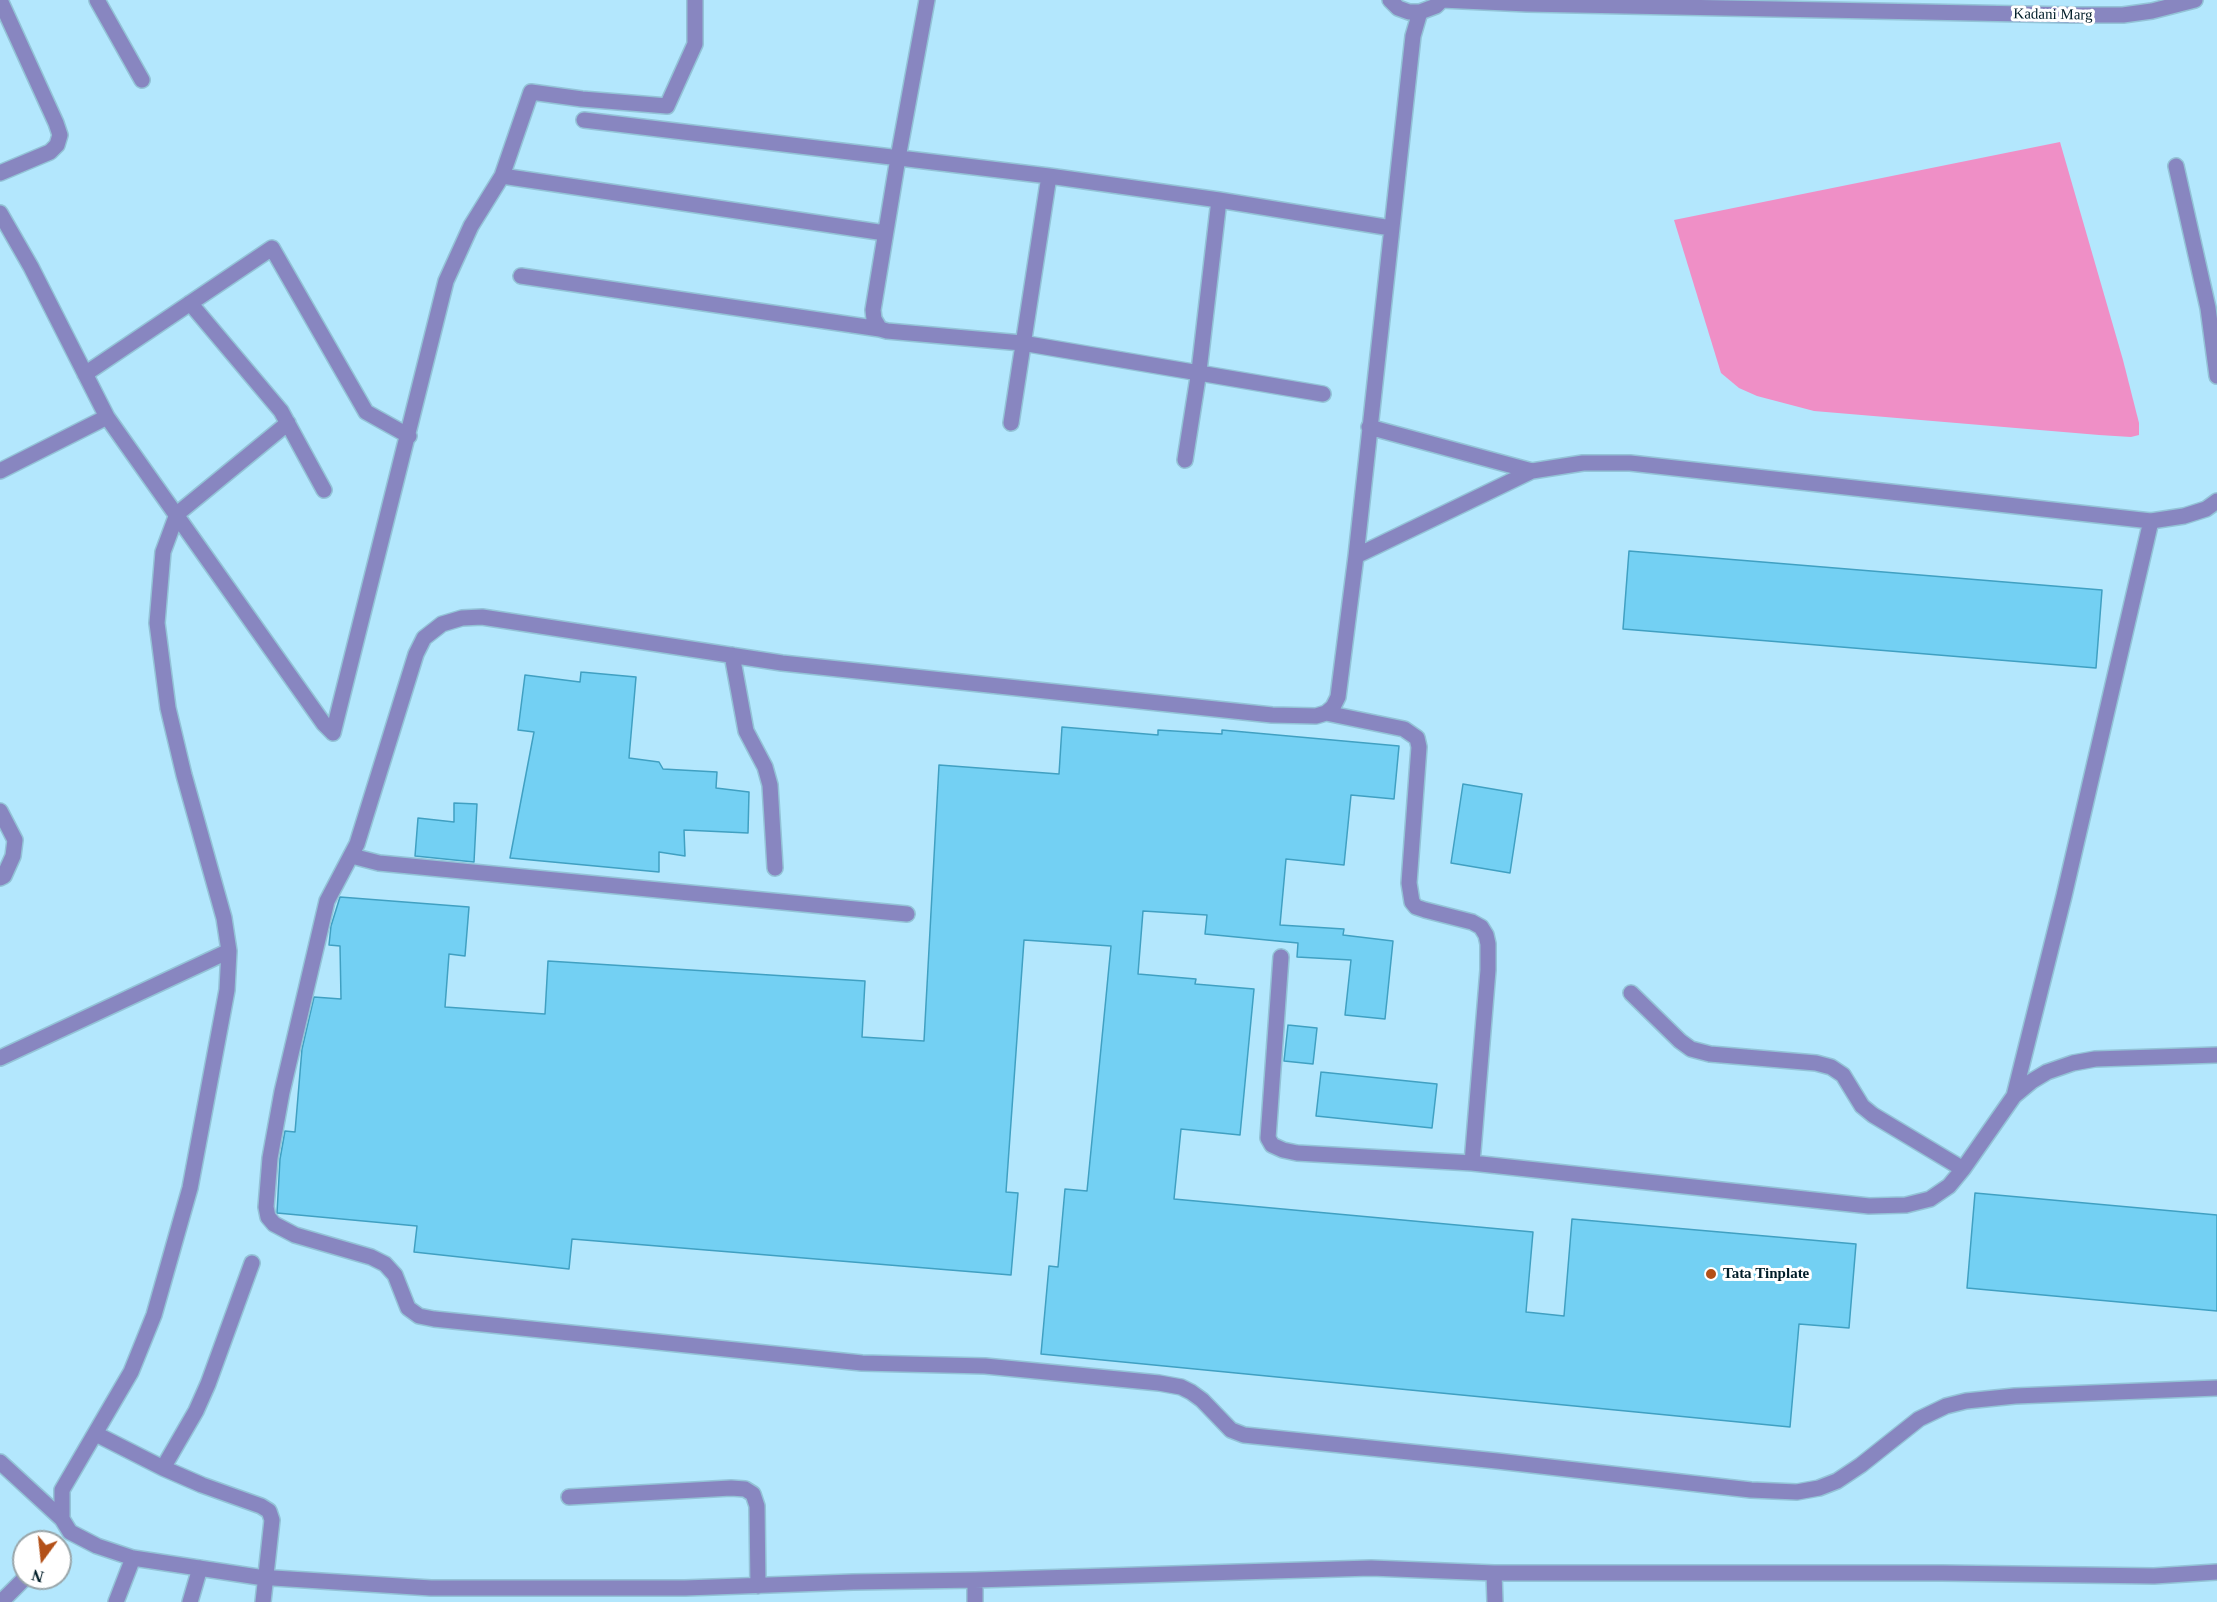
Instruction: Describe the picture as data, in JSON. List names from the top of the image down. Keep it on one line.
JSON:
{"streets":{"street":["Kadani Marg"]},"places":["Tata Tinplate"],"north":"bottom"}
